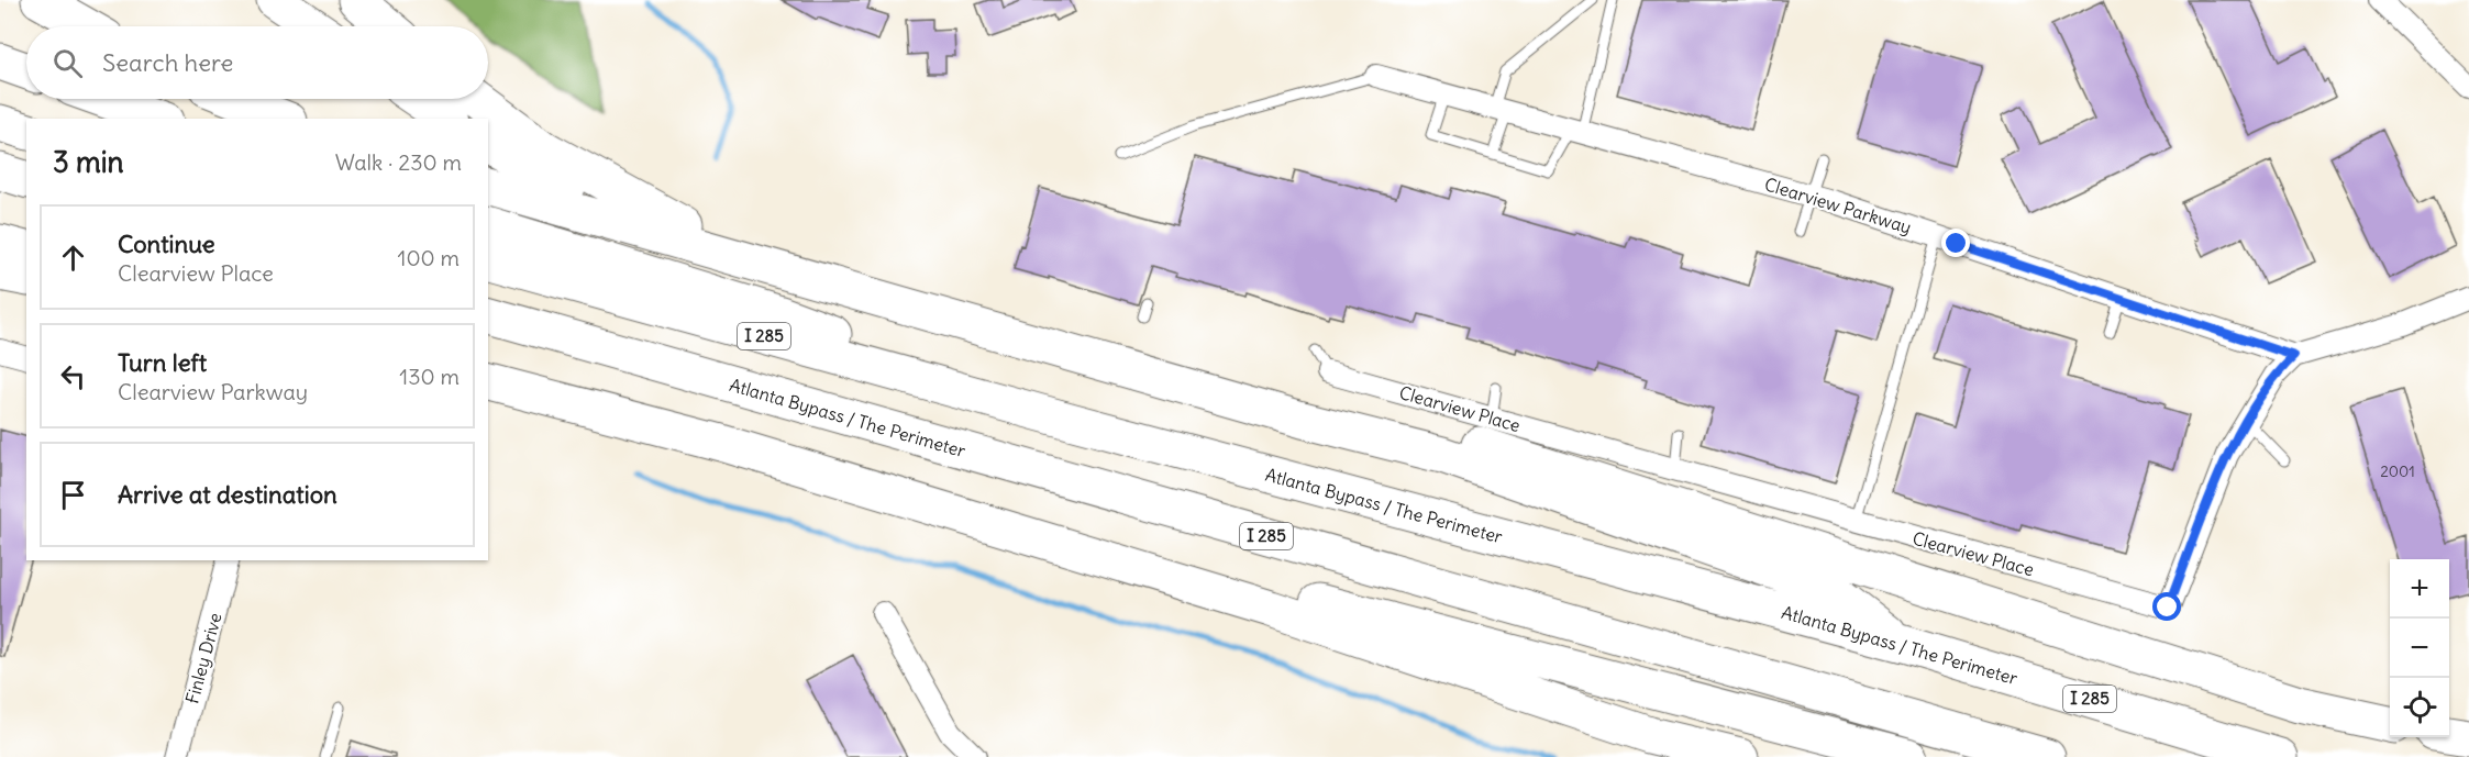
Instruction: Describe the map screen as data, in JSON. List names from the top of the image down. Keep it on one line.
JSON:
{"streets":{"highway":["I 285","Atlanta Bypass / The Perimeter"],"street":["Clearview Parkway","Clearview Place","Finley Drive"]},"crossings":[["Clearview Parkway","Clearview Place"]],"house_numbers":["2001"],"page":{"search":"Search here","heading":["3 min","Walk · 230 m"],"list":[["Continue","Clearview Place","100 m"],["Turn left","Clearview Parkway","130 m"],"Arrive at destination"],"map_buttons":["+","−"]}}
